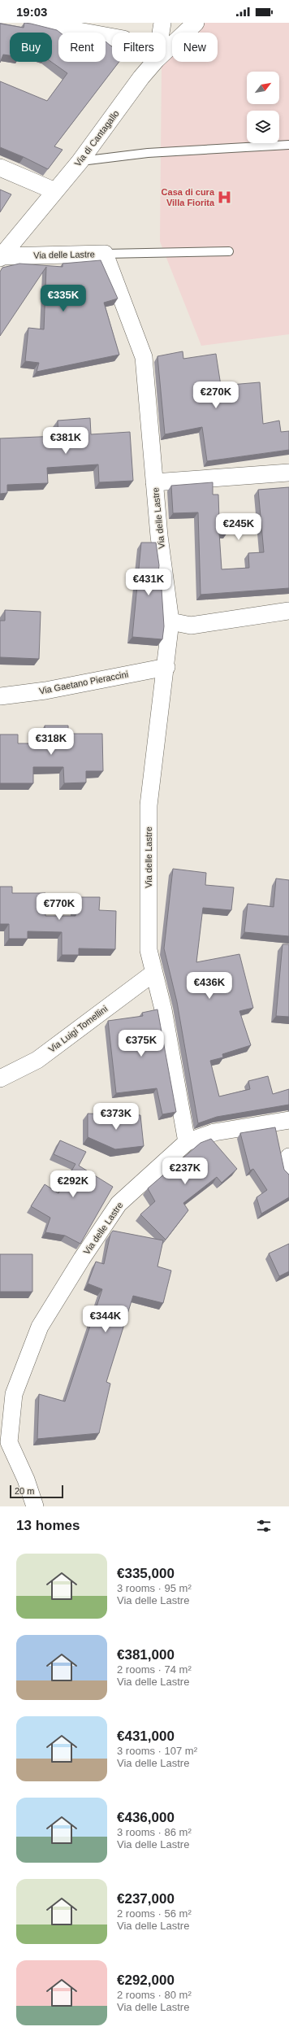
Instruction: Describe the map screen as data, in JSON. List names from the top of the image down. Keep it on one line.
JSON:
{"streets":{"street":["Via di Cantagallo","Via delle Lastre","Via Gaetano Pieraccini","Via Luigi Tomellini"]},"crossings":[["Via di Cantagallo","Via delle Lastre"],["Via delle Lastre","Via Gaetano Pieraccini"],["Via delle Lastre","Via Luigi Tomellini"]],"places":{"hospital":["Casa di cura Villa Fiorita"]},"scale_bar":"20 m","north":"top right","page":{"status":"19:03","chip":["Buy","Rent","Filters","New"],"price":["€335K","€270K","€381K","€245K","€431K","€318K","€770K","€436K","€375K","€373K","€237K","€292K","€344K"],"scale":"20 m","heading":"13 homes","list":[{"name":"€335,000","note":"3 rooms · 95 m² · Via delle Lastre"},{"name":"€381,000","note":"2 rooms · 74 m² · Via delle Lastre"},{"name":"€431,000","note":"3 rooms · 107 m² · Via delle Lastre"},{"name":"€436,000","note":"3 rooms · 86 m² · Via delle Lastre"},{"name":"€237,000","note":"2 rooms · 56 m² · Via delle Lastre"},{"name":"€292,000","note":"2 rooms · 80 m² · Via delle Lastre"}]}}
